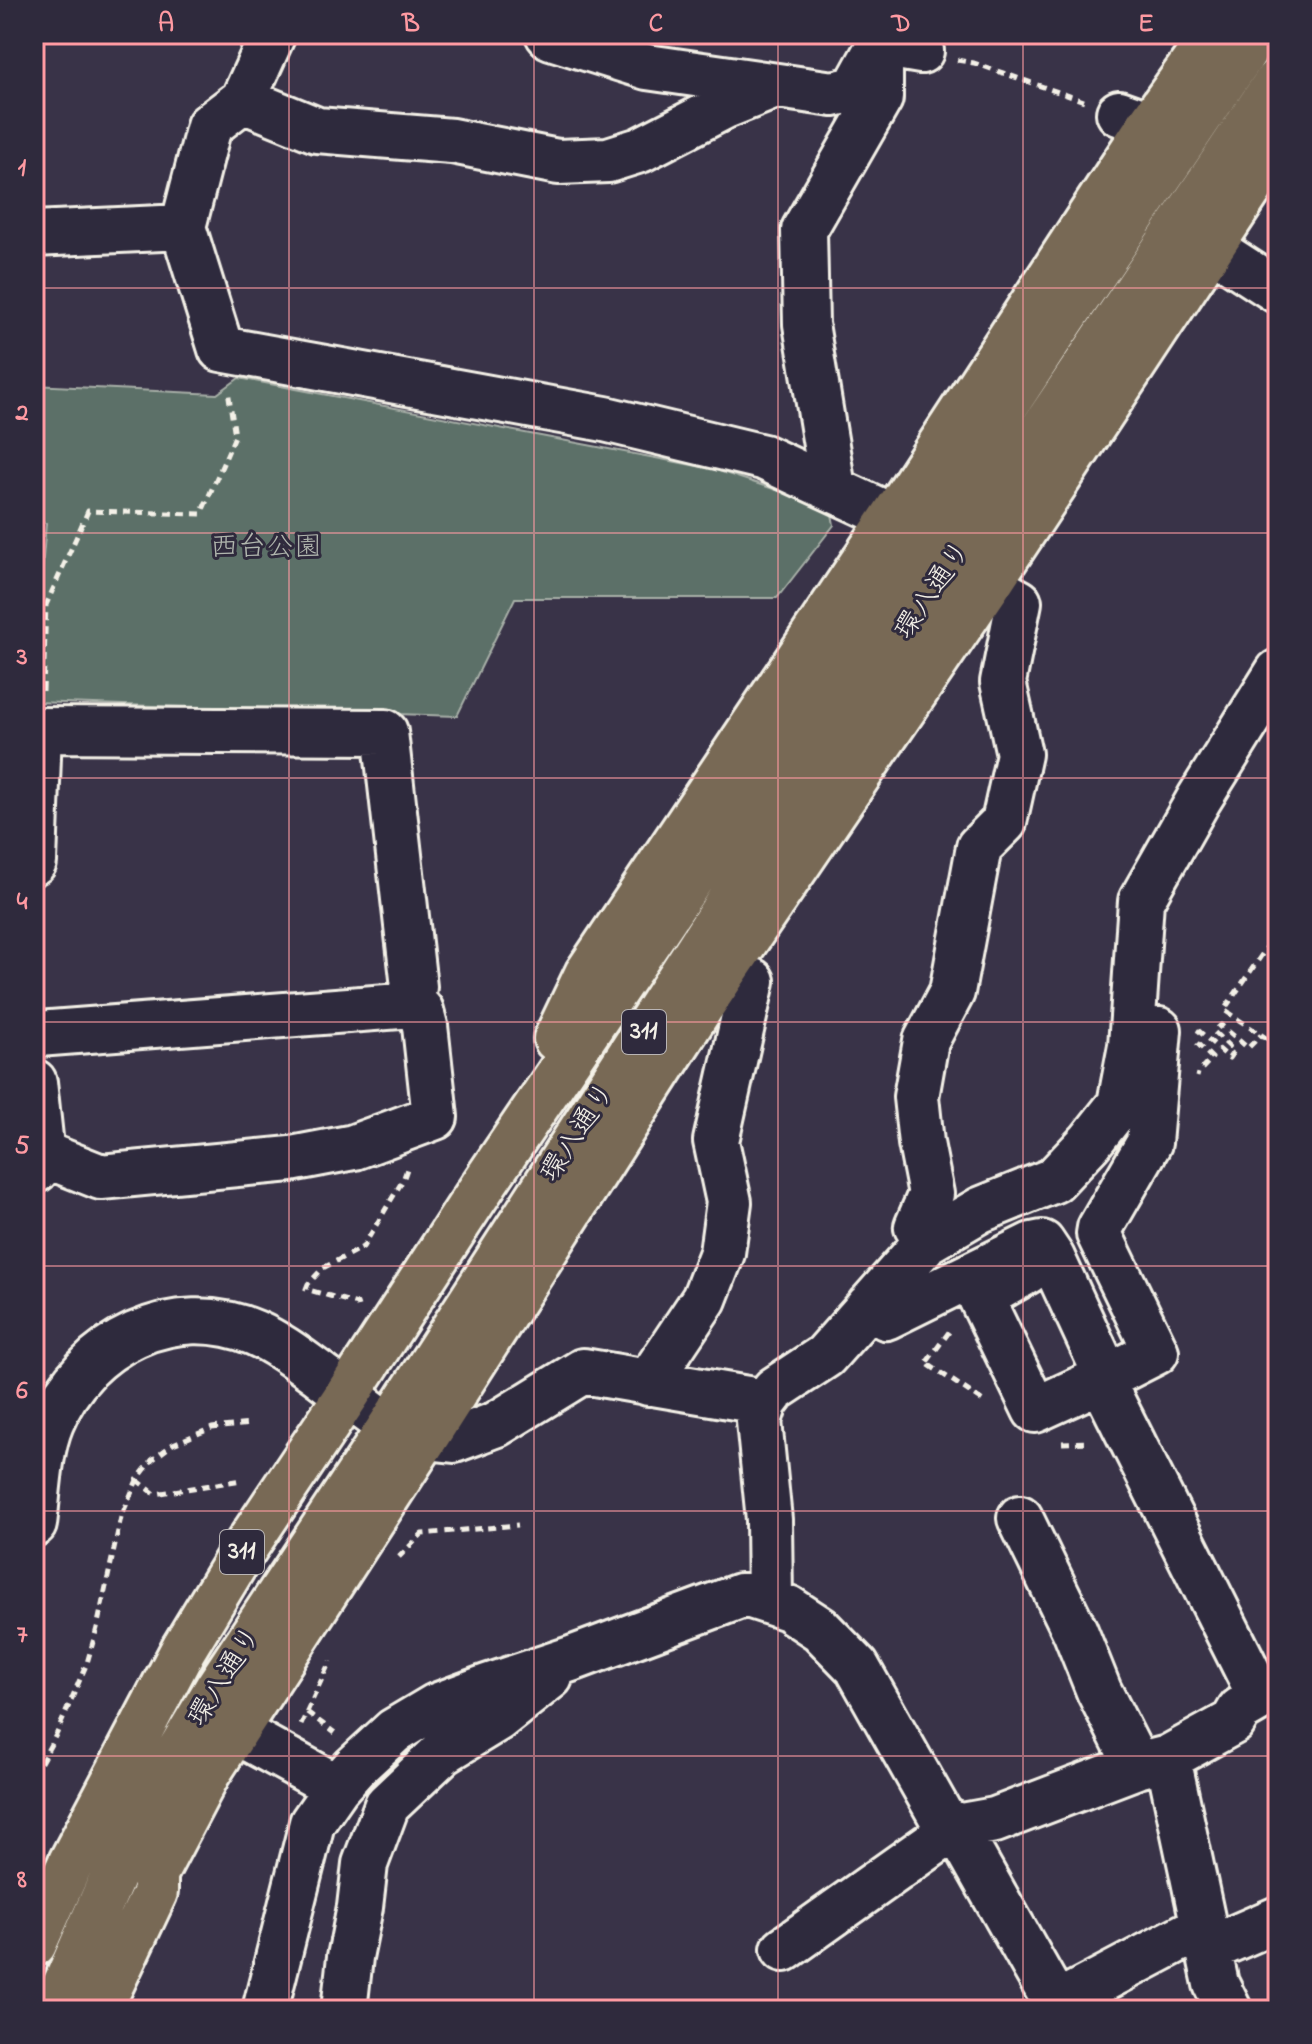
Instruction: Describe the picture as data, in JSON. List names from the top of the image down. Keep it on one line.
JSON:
{"streets":{"main road":["環八通り","311"]},"parks":["西台公園"],"grid":{"columns":["A","B","C","D","E"],"rows":["1","2","3","4","5","6","7","8"]}}
